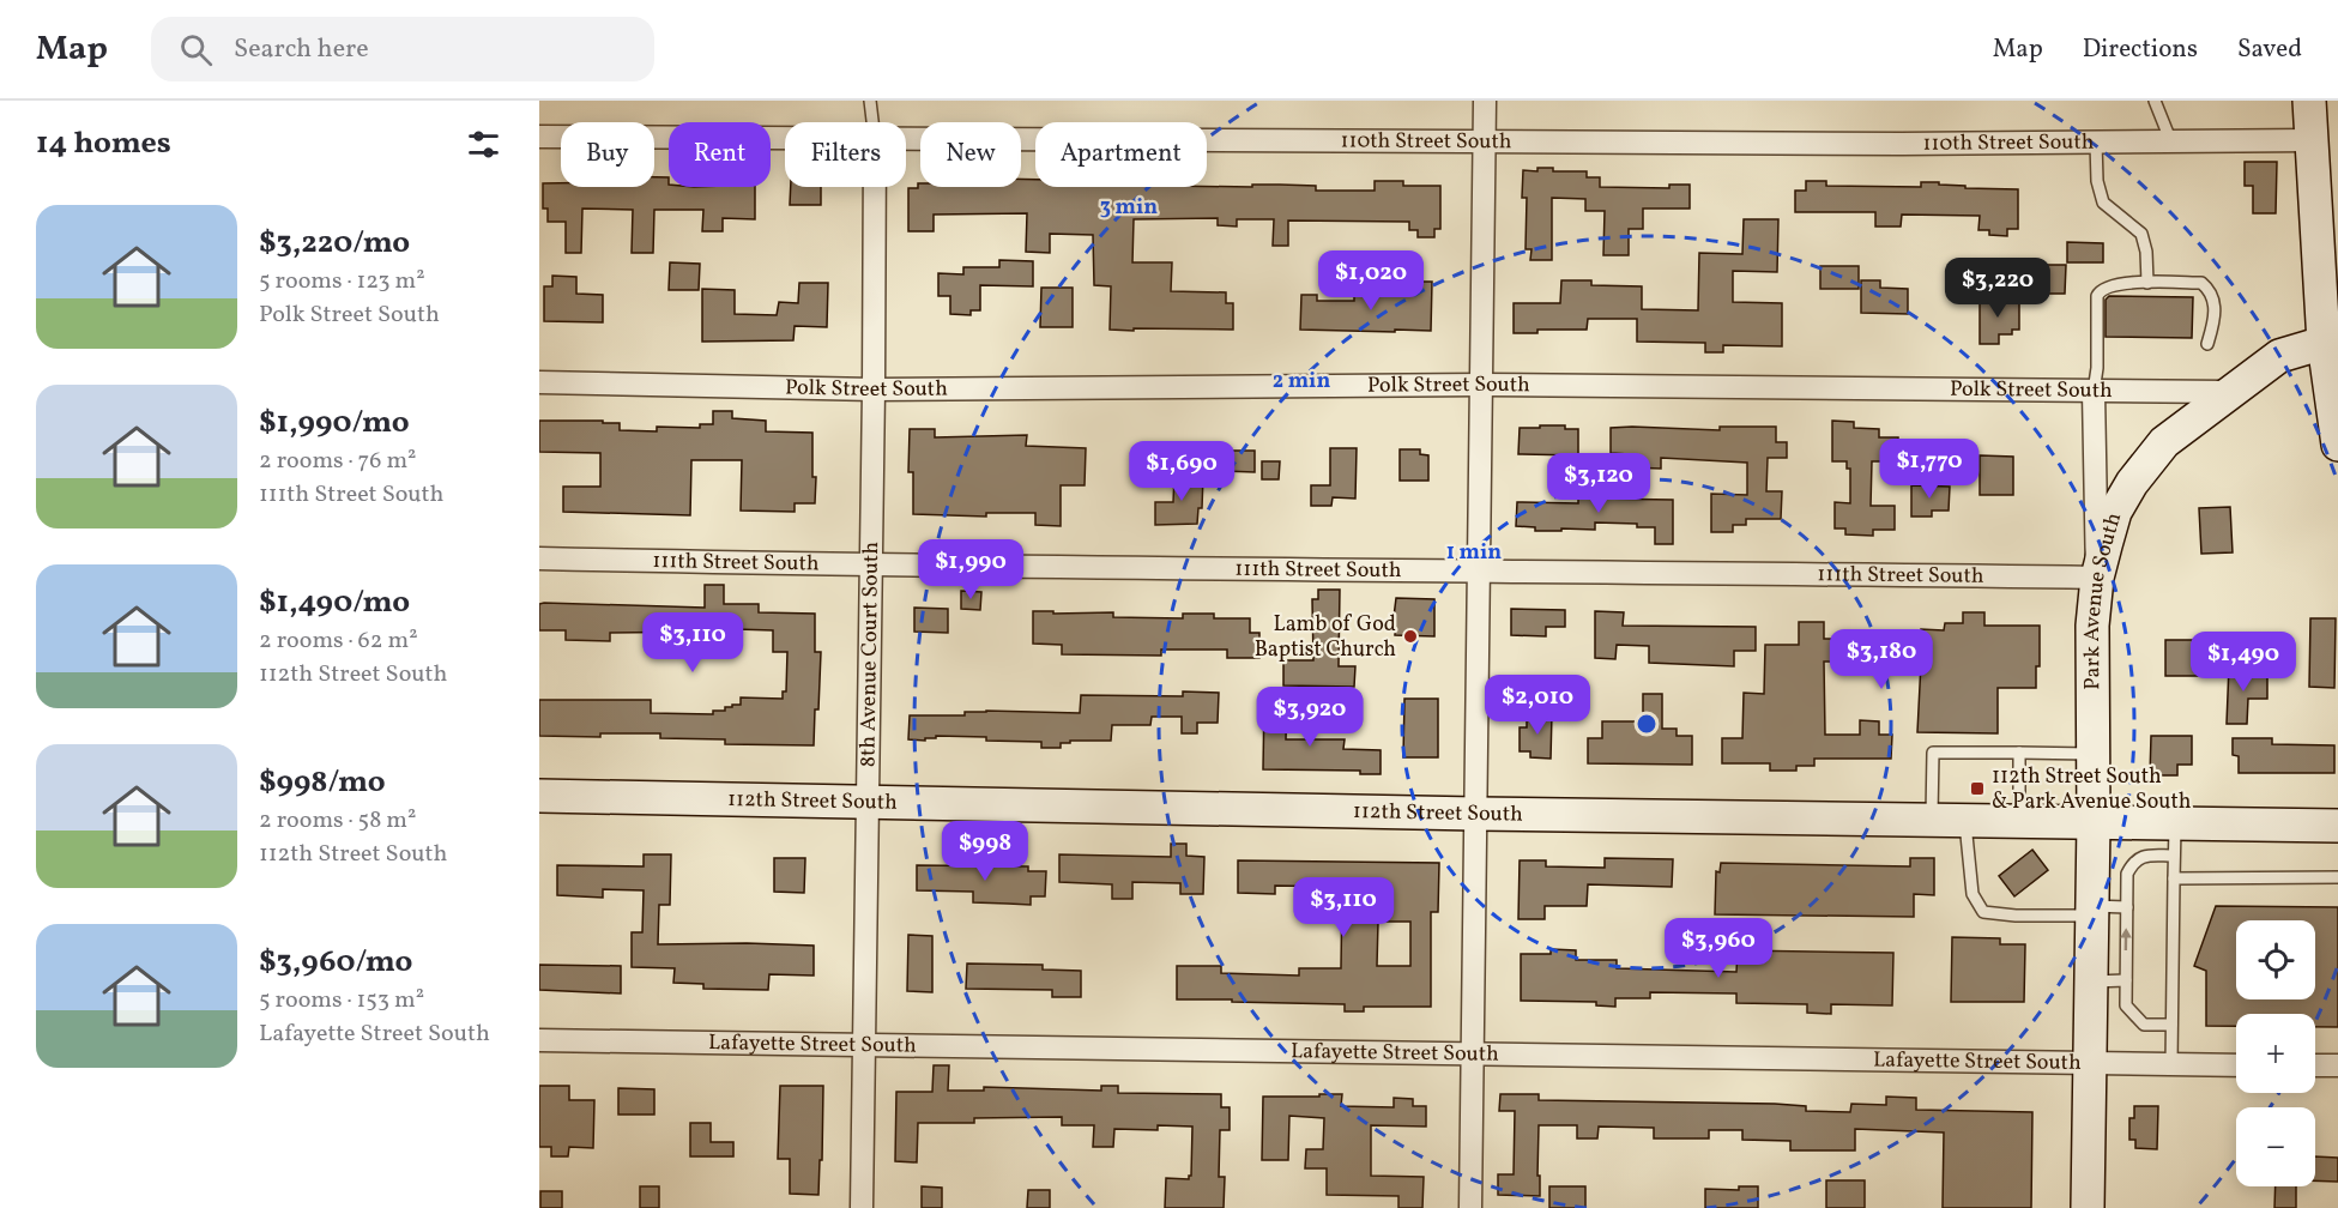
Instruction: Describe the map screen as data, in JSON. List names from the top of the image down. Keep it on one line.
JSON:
{"streets":{"main road":["Park Avenue South","112th Street South"],"street":["110th Street South","Polk Street South","111th Street South","8th Avenue Court South","Lafayette Street South"]},"crossings":[["Polk Street South","Park Avenue South"],["Polk Street South","8th Avenue Court South"],["111th Street South","Park Avenue South"],["111th Street South","8th Avenue Court South"],["Park Avenue South","112th Street South"],["Park Avenue South","Lafayette Street South"],["8th Avenue Court South","112th Street South"],["8th Avenue Court South","Lafayette Street South"]],"places":{"other":["Lamb of God Baptist Church"],"transit":["112th Street South & Park Avenue South"]},"page":{"header":"Map","search":"Search here","nav":["Map","Directions","Saved"],"heading":"14 homes","chip":["Buy","Rent","Filters","New","Apartment"],"list":[{"name":"$3,220/mo","note":"5 rooms · 123 m² · Polk Street South"},{"name":"$1,990/mo","note":"2 rooms · 76 m² · 111th Street South"},{"name":"$1,490/mo","note":"2 rooms · 62 m² · 112th Street South"},{"name":"$998/mo","note":"2 rooms · 58 m² · 112th Street South"},{"name":"$3,960/mo","note":"5 rooms · 153 m² · Lafayette Street South"}],"price":["$1,020","$3,220","$1,770","$1,690","$3,120","$1,990","$3,110","$3,180","$1,490","$2,010","$3,920","$998","$3,110","$3,960"],"map_buttons":["+","−"]},"rings":["3 min","2 min","1 min"]}
